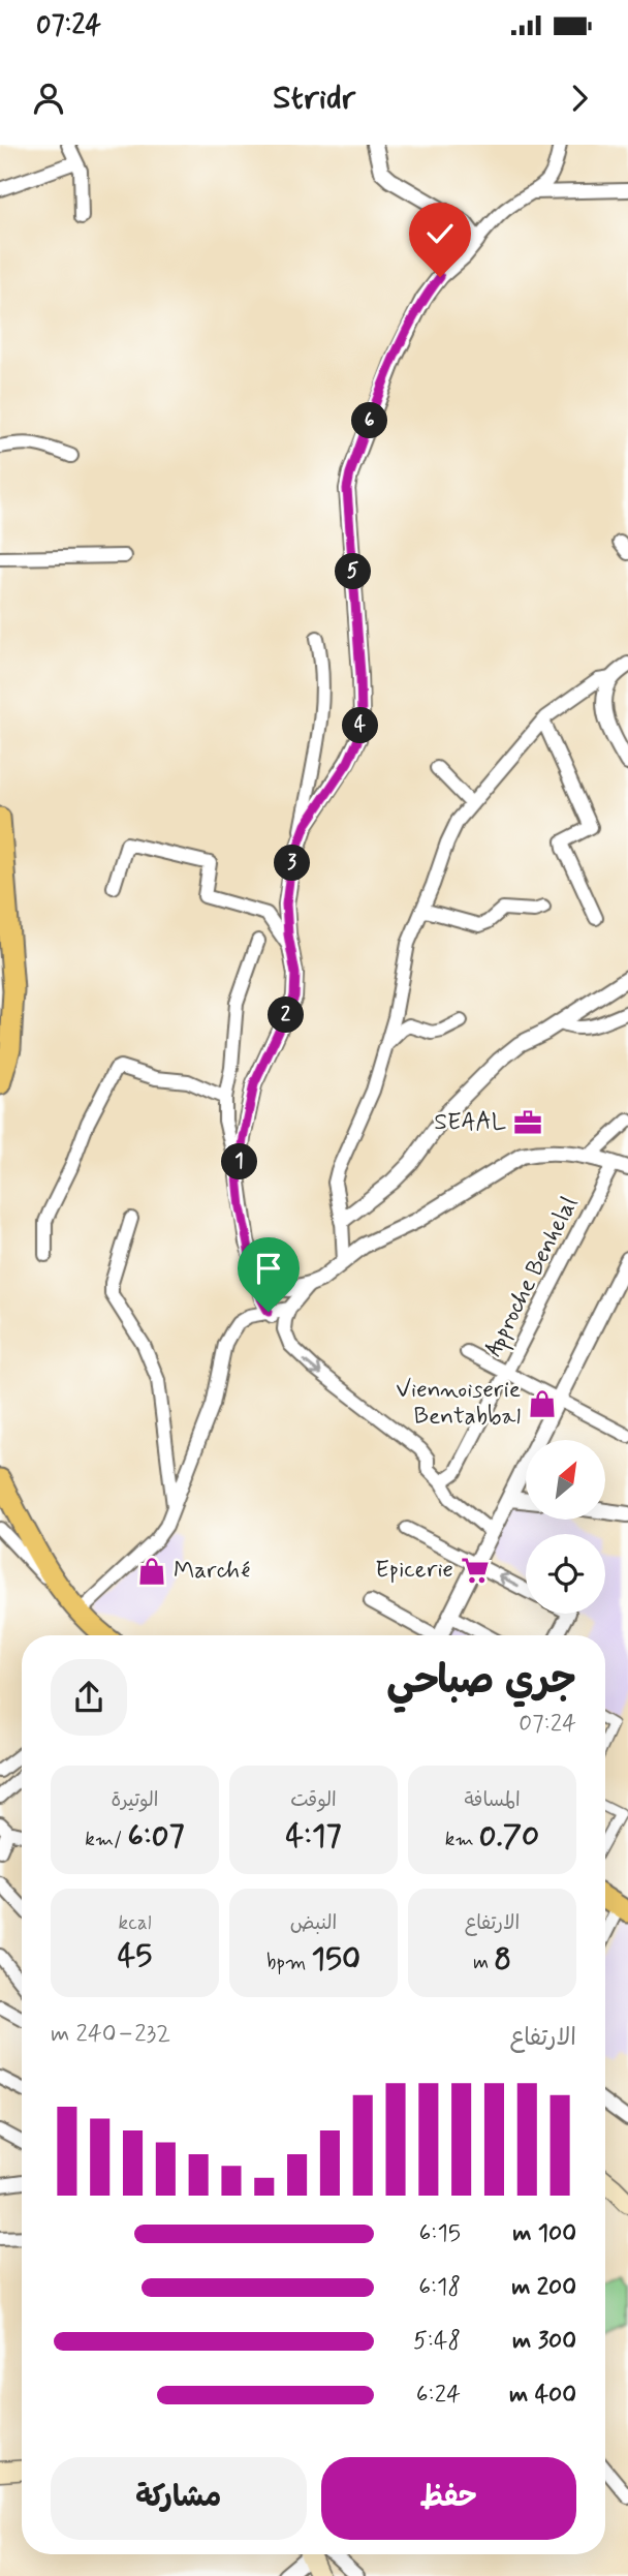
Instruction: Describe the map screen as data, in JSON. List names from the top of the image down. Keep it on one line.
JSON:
{"streets":{"street":["Approche Benhelal"]},"places":{"office":["SEAAL"],"shop":["Viennoiserie Bentabbal","Marché"],"supermarket":["Epicerie"]},"north":"top right","page":{"status":"07:24","header":"Stridr","pins":["6","5","4","3","2","1"],"heading":["جري صباحي","07:24"],"stats":[["المسافة","0.70 km"],["الوقت","4:17"],["الوتيرة","6:07 /km"],["الارتفاع","8 m"],["النبض","150 bpm"],["kcal","45"]],"chart":["الارتفاع","232–240 m"],"list":[{"name":"100 m","note":"6:15"},{"name":"200 m","note":"6:18"},{"name":"300 m","note":"5:48"},{"name":"400 m","note":"6:24"}],"buttons":["حفظ","مشاركة"]}}
